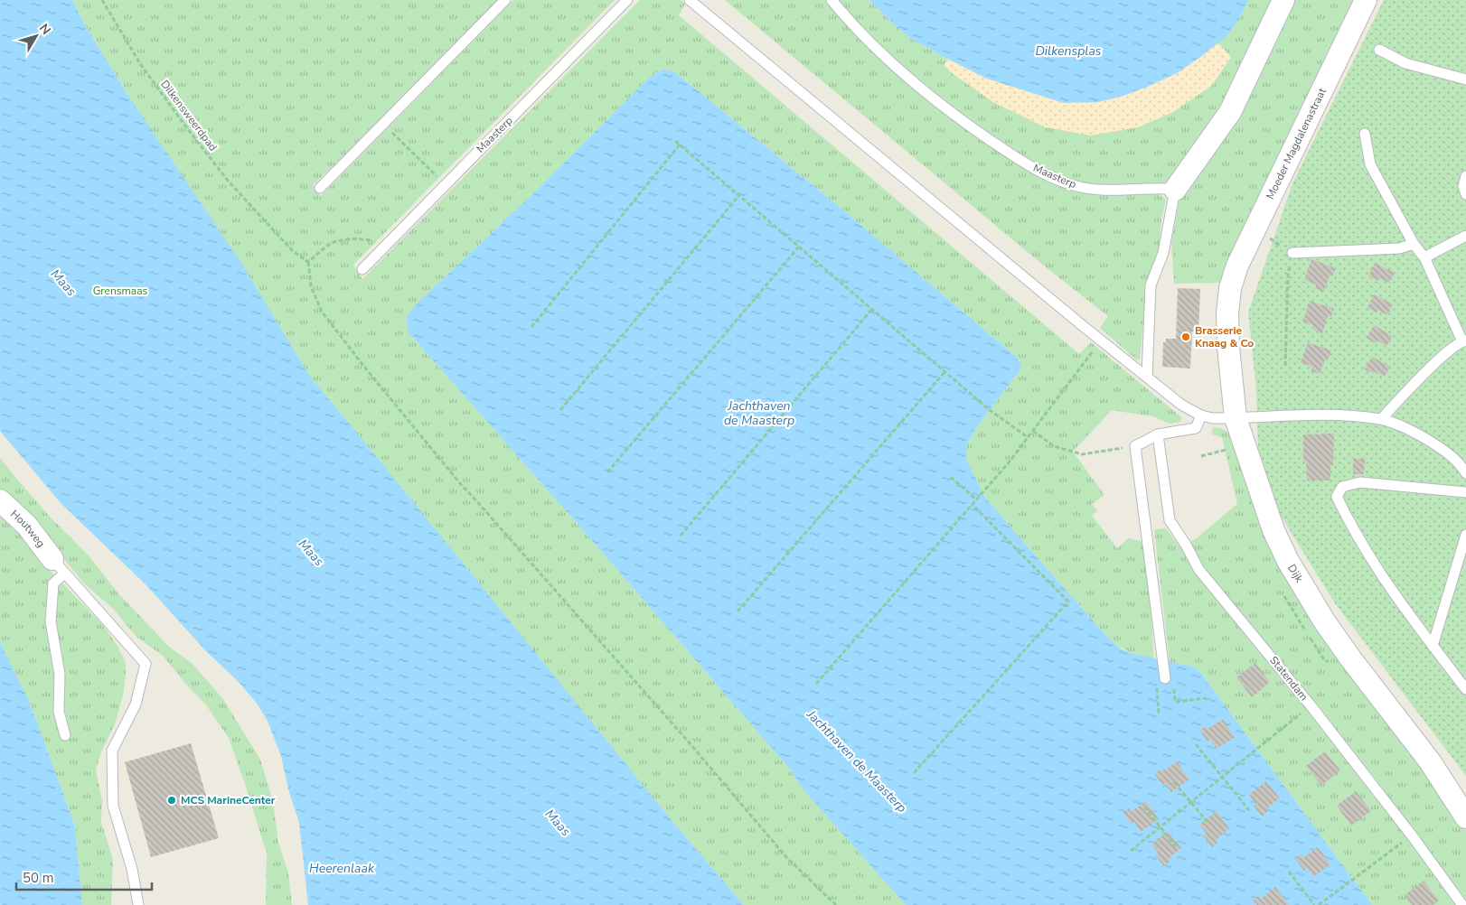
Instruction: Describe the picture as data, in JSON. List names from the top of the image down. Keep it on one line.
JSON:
{"streets":{"street":["Moeder Magdalenastraat","Houtweg","Dijk"],"lane":["Maasterp","Statendam"],"path":["Dilkensweerdpad"]},"crossings":[["Moeder Magdalenastraat","Dijk"]],"water":["Dilkensplas","Maas","Jachthaven de Maasterp","Heerenlaak"],"parks":["Grensmaas"],"places":["Brasserie Knaag & Co","MCS MarineCenter"],"scale_bar":"50 m","north":"top right"}
